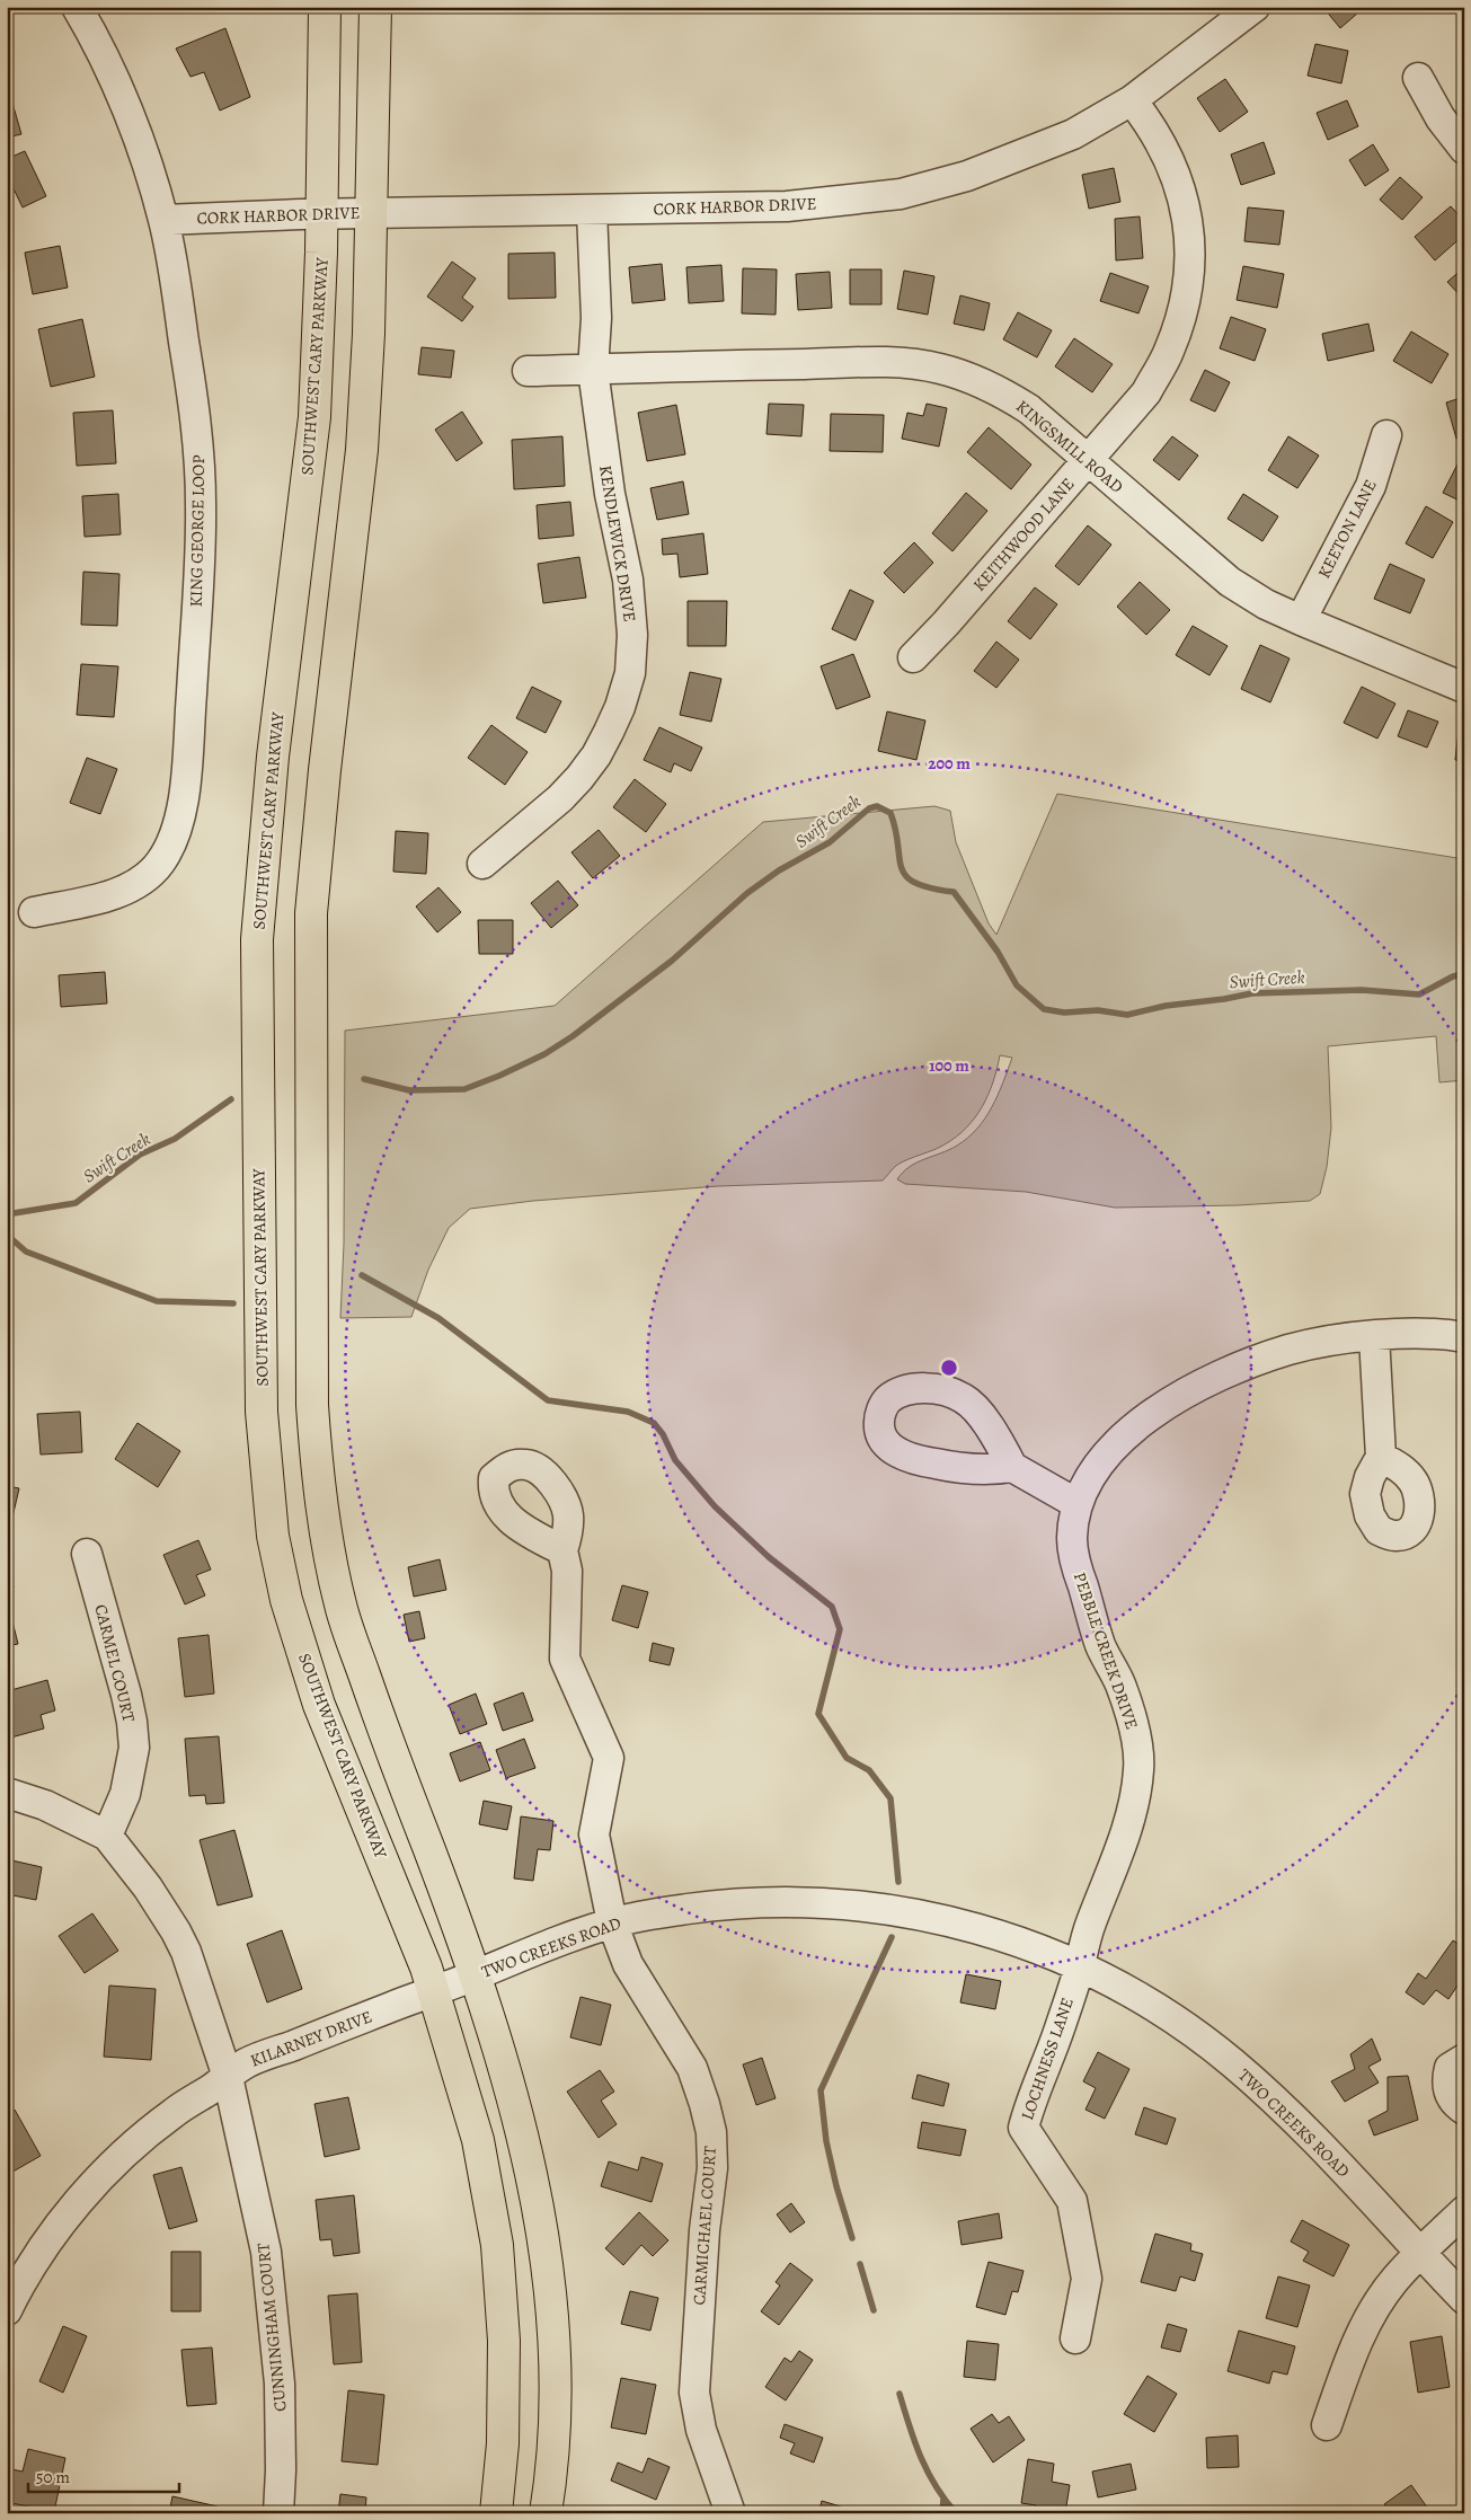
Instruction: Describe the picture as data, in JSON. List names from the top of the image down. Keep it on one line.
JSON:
{"streets":{"main road":["SOUTHWEST CARY PARKWAY"],"street":["CORK HARBOR DRIVE","KINGSMILL ROAD","KEETON LANE","KING GEORGE LOOP","KEITHWOOD LANE","KENDLEWICK DRIVE","PEBBLE CREEK DRIVE","CARMEL COURT","TWO CREEKS ROAD","KILARNEY DRIVE","LOCHNESS LANE","CARMICHAEL COURT","CUNNINGHAM COURT"]},"crossings":[["CORK HARBOR DRIVE","SOUTHWEST CARY PARKWAY"],["CORK HARBOR DRIVE","KING GEORGE LOOP"],["CORK HARBOR DRIVE","KEITHWOOD LANE"],["CORK HARBOR DRIVE","KENDLEWICK DRIVE"],["SOUTHWEST CARY PARKWAY","TWO CREEKS ROAD"],["SOUTHWEST CARY PARKWAY","KILARNEY DRIVE"],["KINGSMILL ROAD","KEETON LANE"],["KINGSMILL ROAD","KEITHWOOD LANE"],["KINGSMILL ROAD","KENDLEWICK DRIVE"],["PEBBLE CREEK DRIVE","TWO CREEKS ROAD"],["PEBBLE CREEK DRIVE","LOCHNESS LANE"],["CARMEL COURT","CUNNINGHAM COURT"],["TWO CREEKS ROAD","KILARNEY DRIVE"],["TWO CREEKS ROAD","LOCHNESS LANE"],["TWO CREEKS ROAD","CARMICHAEL COURT"],["KILARNEY DRIVE","CUNNINGHAM COURT"]],"water":["Swift Creek"],"scale_bar":"50 m","rings":["200 m","100 m"]}
